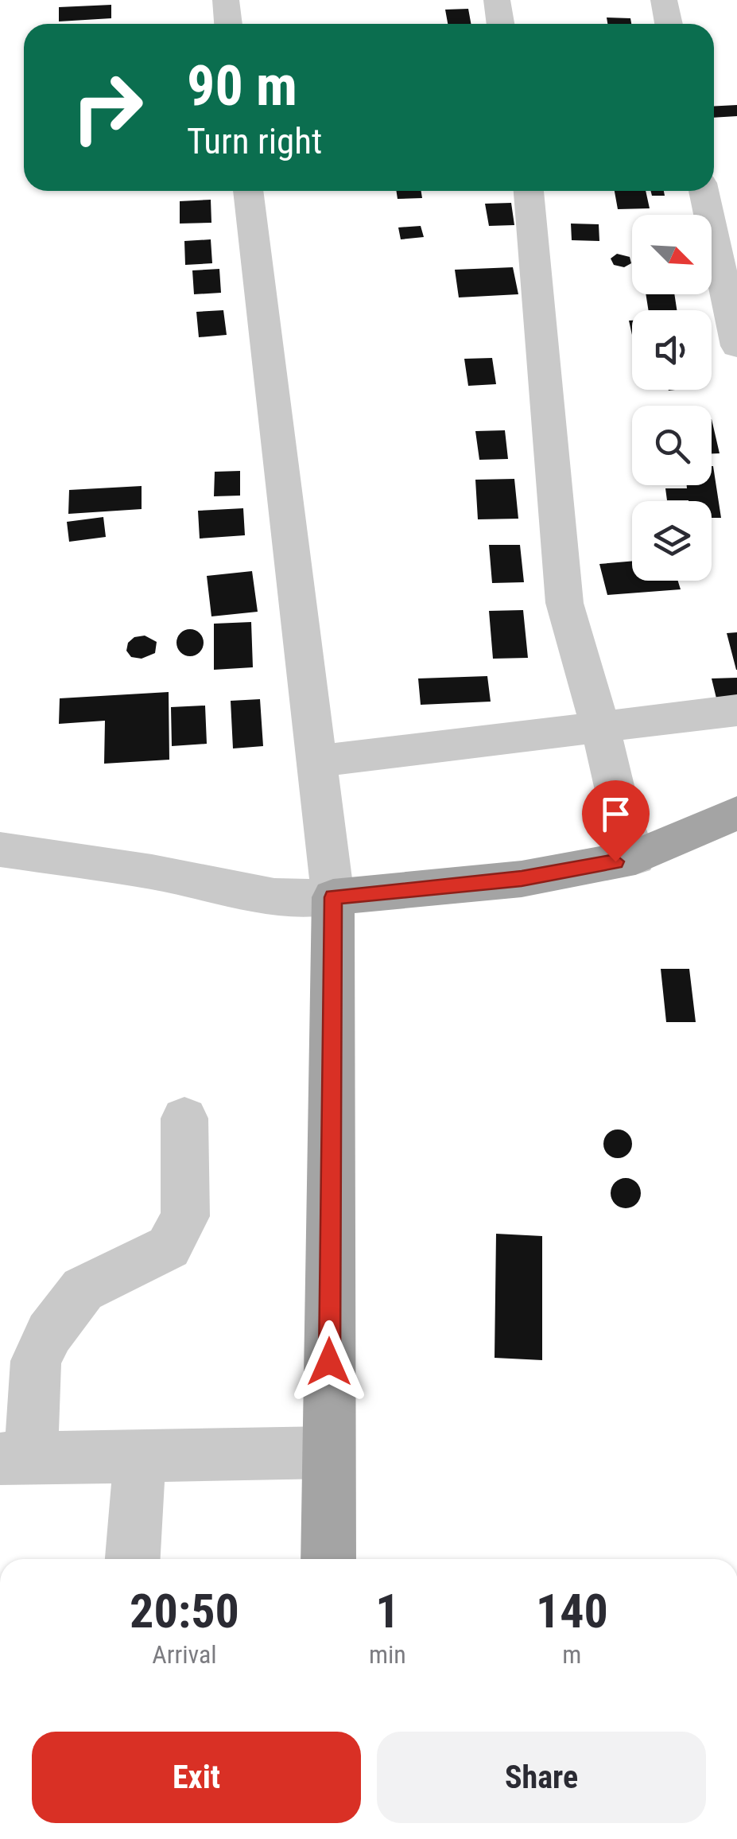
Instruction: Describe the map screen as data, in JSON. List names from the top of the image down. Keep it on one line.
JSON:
{"north":"bottom right","page":{"turn":["90 m","Turn right"],"eta":["20:50","Arrival","1","min","140","m"],"buttons":["Exit","Share"]}}
